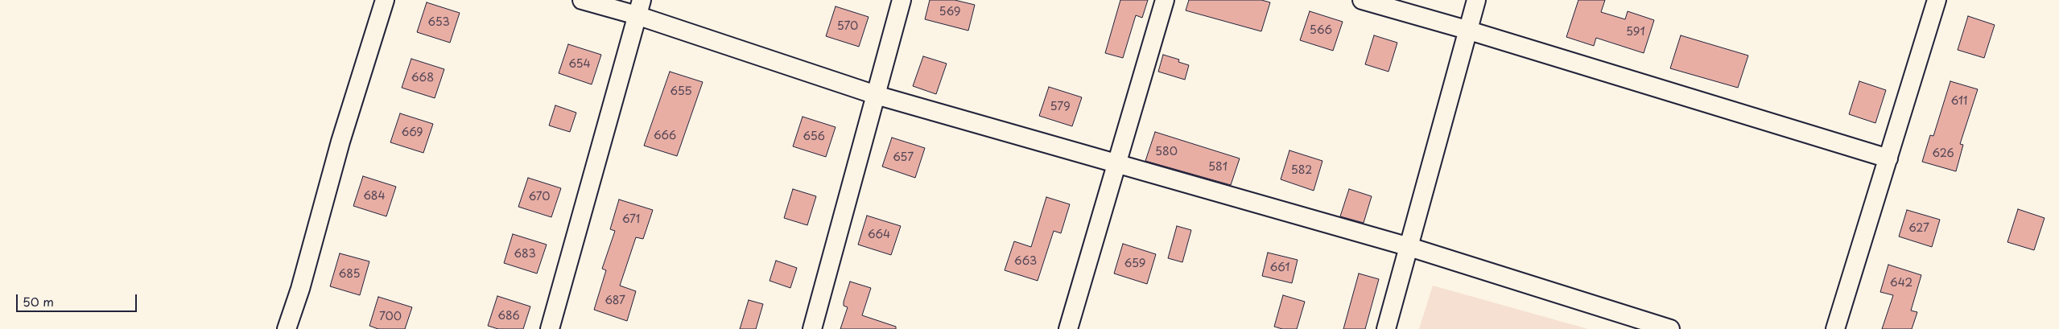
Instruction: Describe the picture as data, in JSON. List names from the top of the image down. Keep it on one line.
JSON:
{"house_numbers":["569","653","570","566","591","654","668","655","611","579","669","666","656","580","626","657","581","582","684","670","671","627","664","683","663","659","661","685","642","687","686","700"],"scale_bar":"50 m"}
